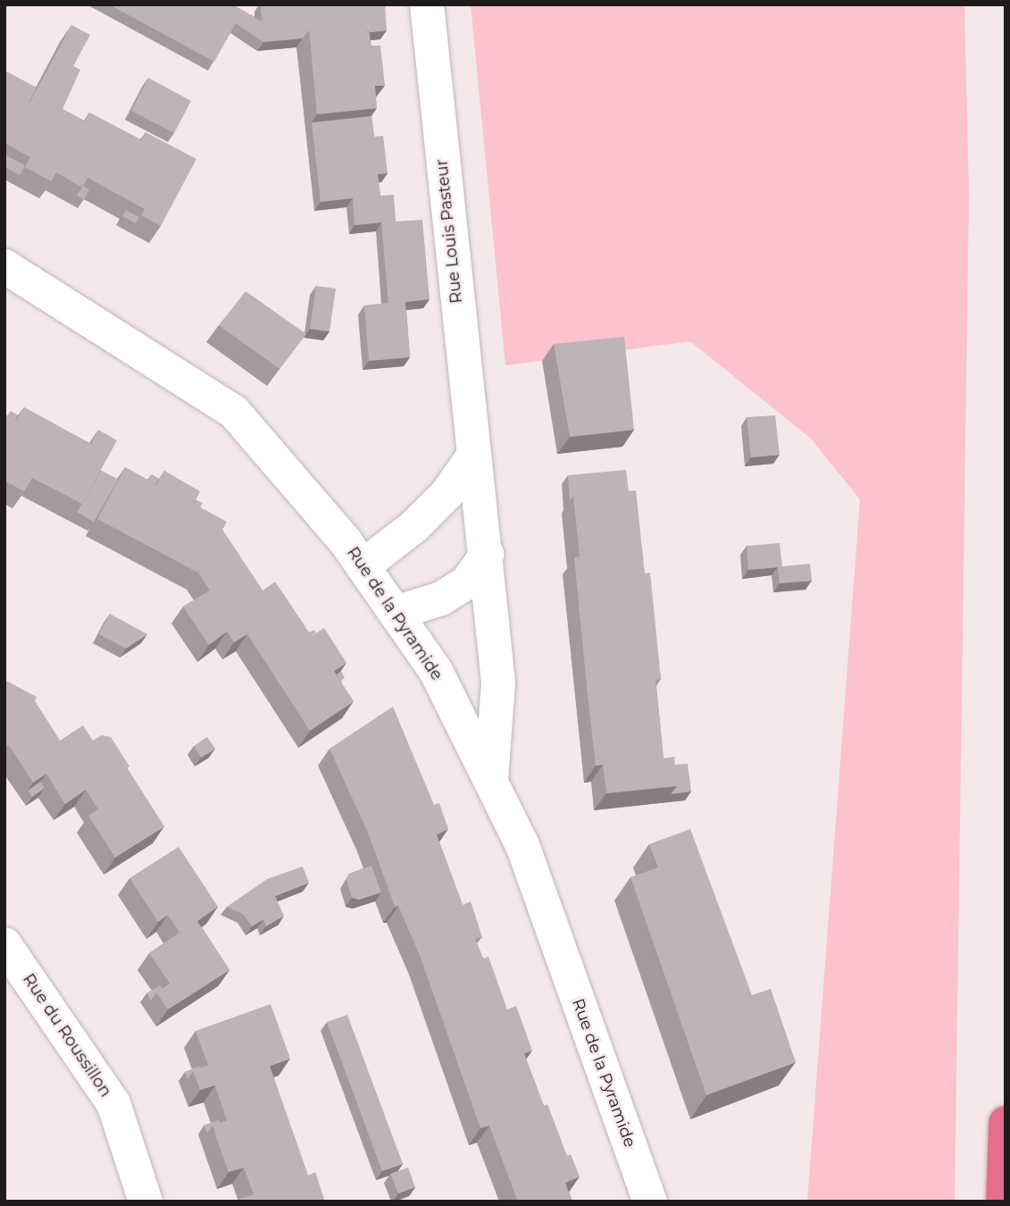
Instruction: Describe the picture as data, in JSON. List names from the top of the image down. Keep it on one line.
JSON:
{"streets":{"street":["Rue Louis Pasteur","Rue de la Pyramide","Rue du Roussillon"]},"crossings":[["Rue Louis Pasteur","Rue de la Pyramide"]]}
